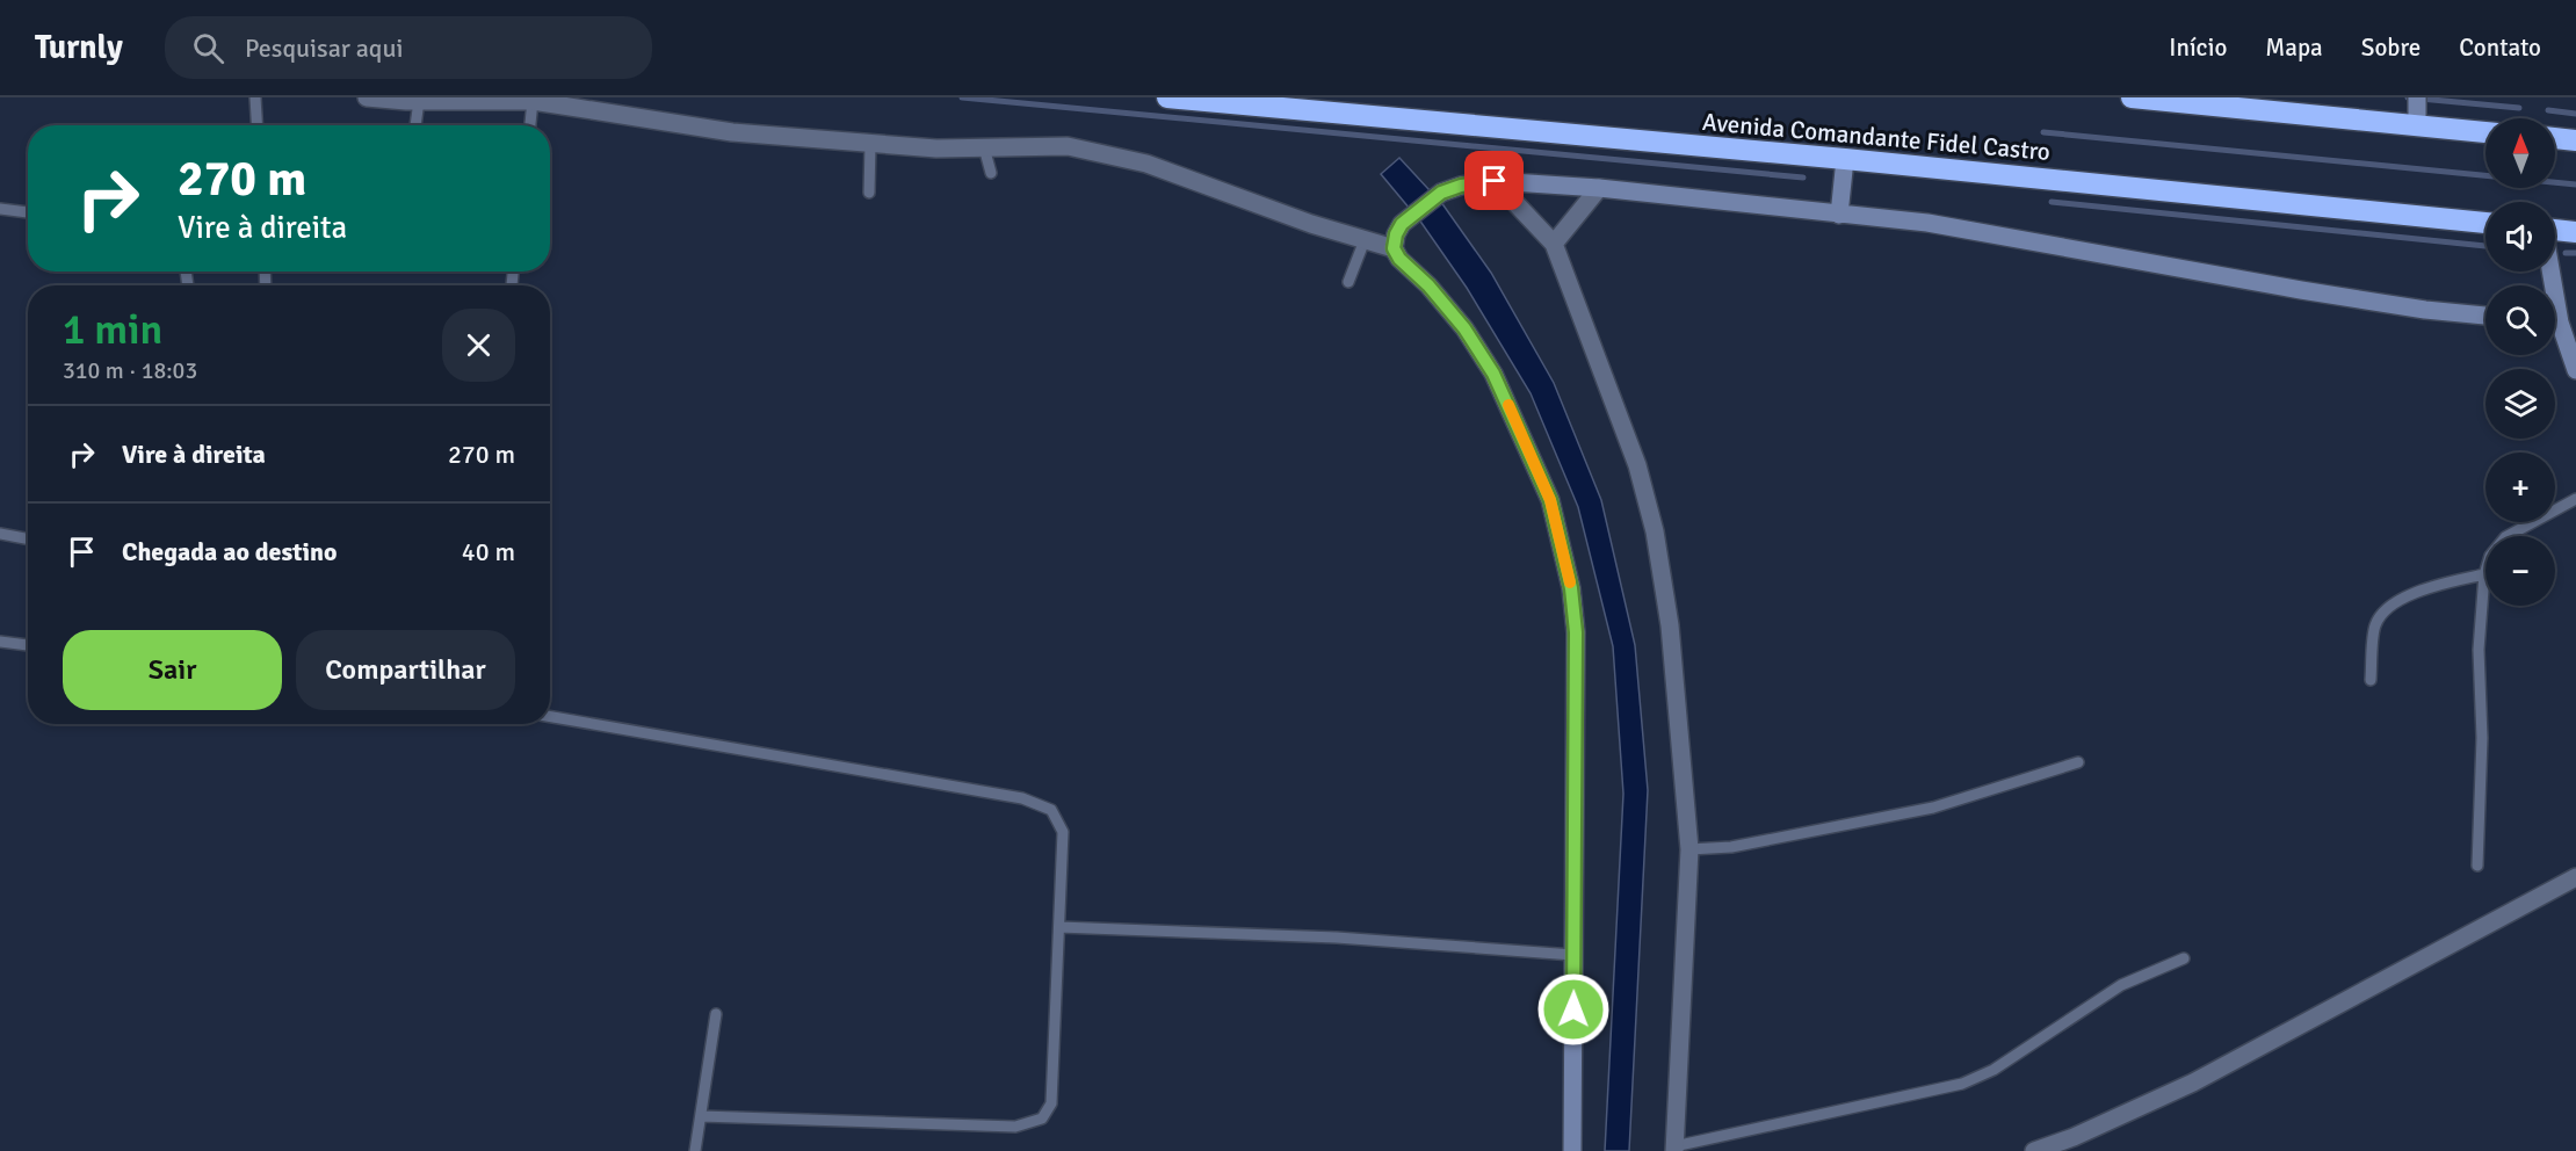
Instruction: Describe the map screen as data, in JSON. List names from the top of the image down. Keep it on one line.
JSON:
{"streets":{"highway":["Avenida Comandante Fidel Castro"]},"north":"top","page":{"header":"Turnly","search":"Pesquisar aqui","nav":["Início","Mapa","Sobre","Contato"],"map_buttons":["+","−"],"turn":["270 m","Vire à direita"],"heading":["1 min","310 m · 18:03"],"list":[{"name":"Vire à direita","value":"270 m"},{"name":"Chegada ao destino","value":"40 m"}],"buttons":["Sair","Compartilhar"]}}
